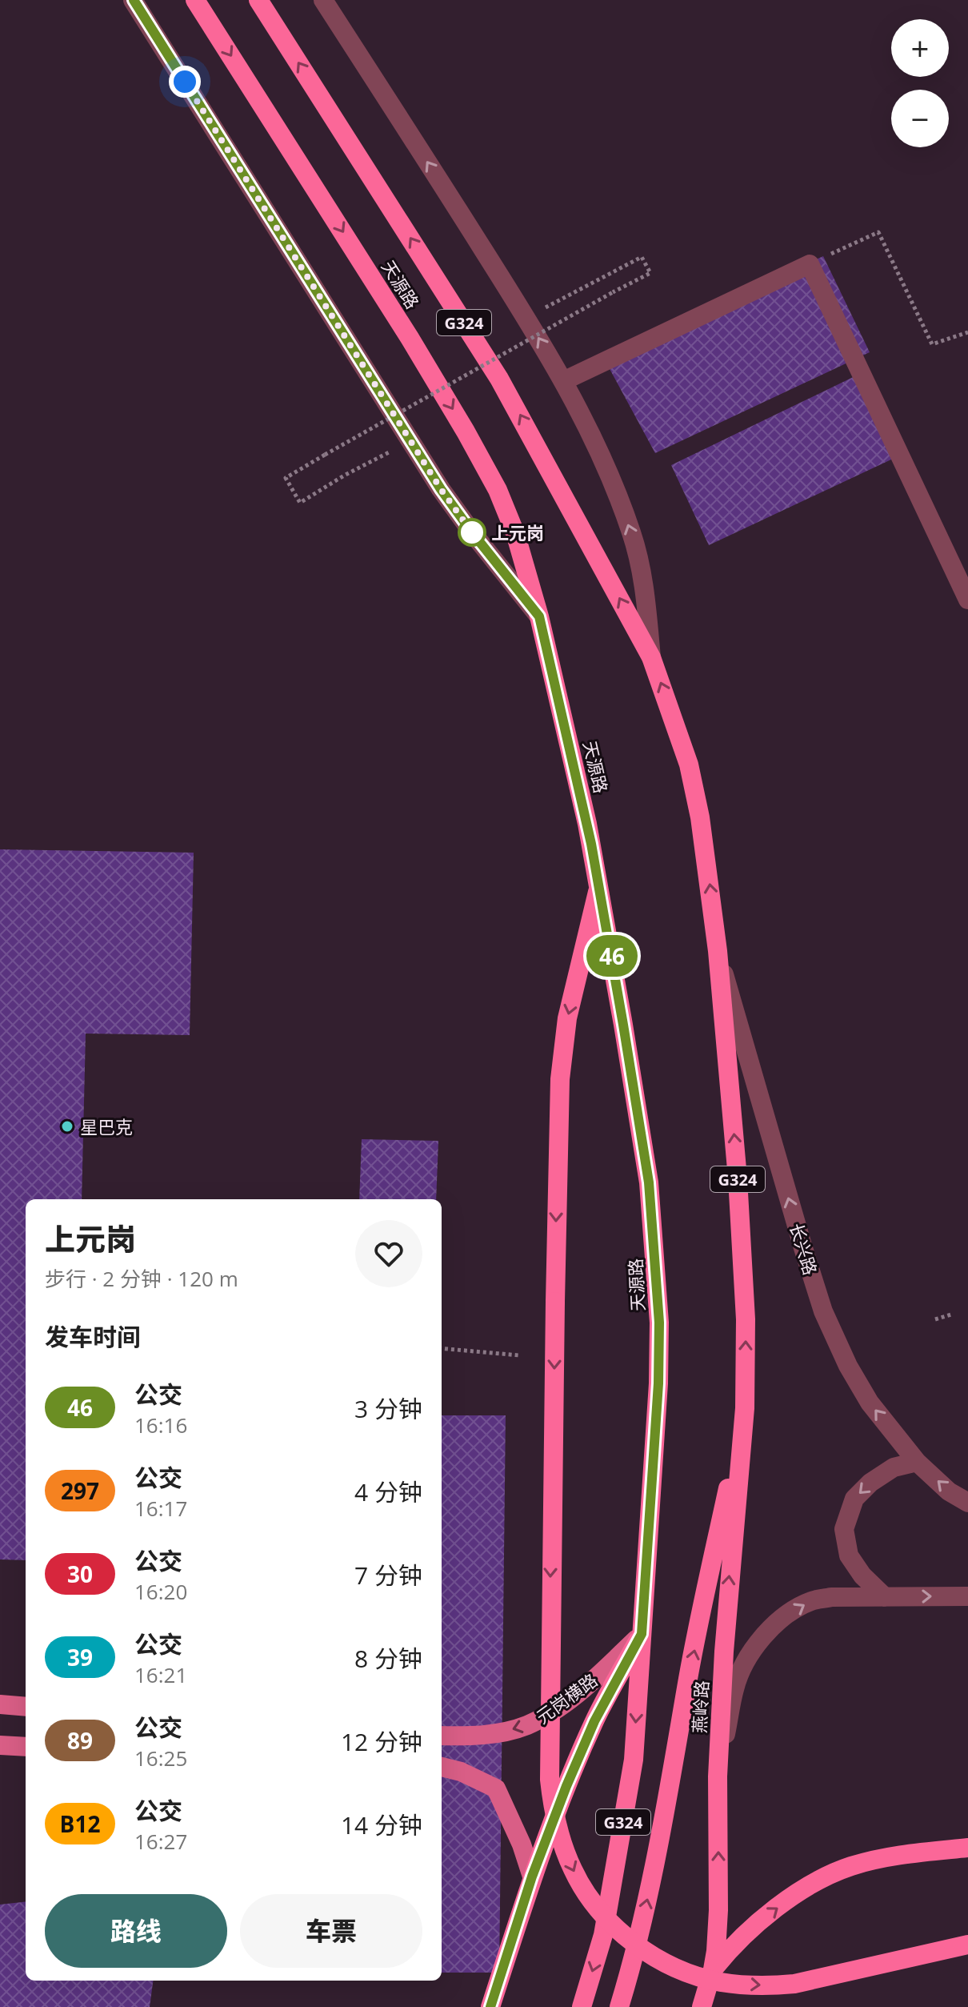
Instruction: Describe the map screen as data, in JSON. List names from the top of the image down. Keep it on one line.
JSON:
{"streets":{"highway":["天源路","G324","燕岭路"],"main road":["元岗横路"],"street":["长兴路"]},"crossings":[["天源路","G324"],["天源路","长兴路"],["天源路","元岗横路"],["天源路","燕岭路"],["G324","元岗横路"]],"one_way":["长兴路","元岗横路"],"places":["上元岗","星巴克"],"lines":["bus line 46"],"page":{"on_map":"46","map_buttons":["+","−"],"heading":[["上元岗","步行 · 2 分钟 · 120 m"],"发车时间"],"list":[{"mark":"46","name":"公交","note":"16:16","value":"3 分钟"},{"mark":"297","name":"公交","note":"16:17","value":"4 分钟"},{"mark":"30","name":"公交","note":"16:20","value":"7 分钟"},{"mark":"39","name":"公交","note":"16:21","value":"8 分钟"},{"mark":"89","name":"公交","note":"16:25","value":"12 分钟"},{"mark":"B12","name":"公交","note":"16:27","value":"14 分钟"}],"buttons":["路线","车票"]}}
